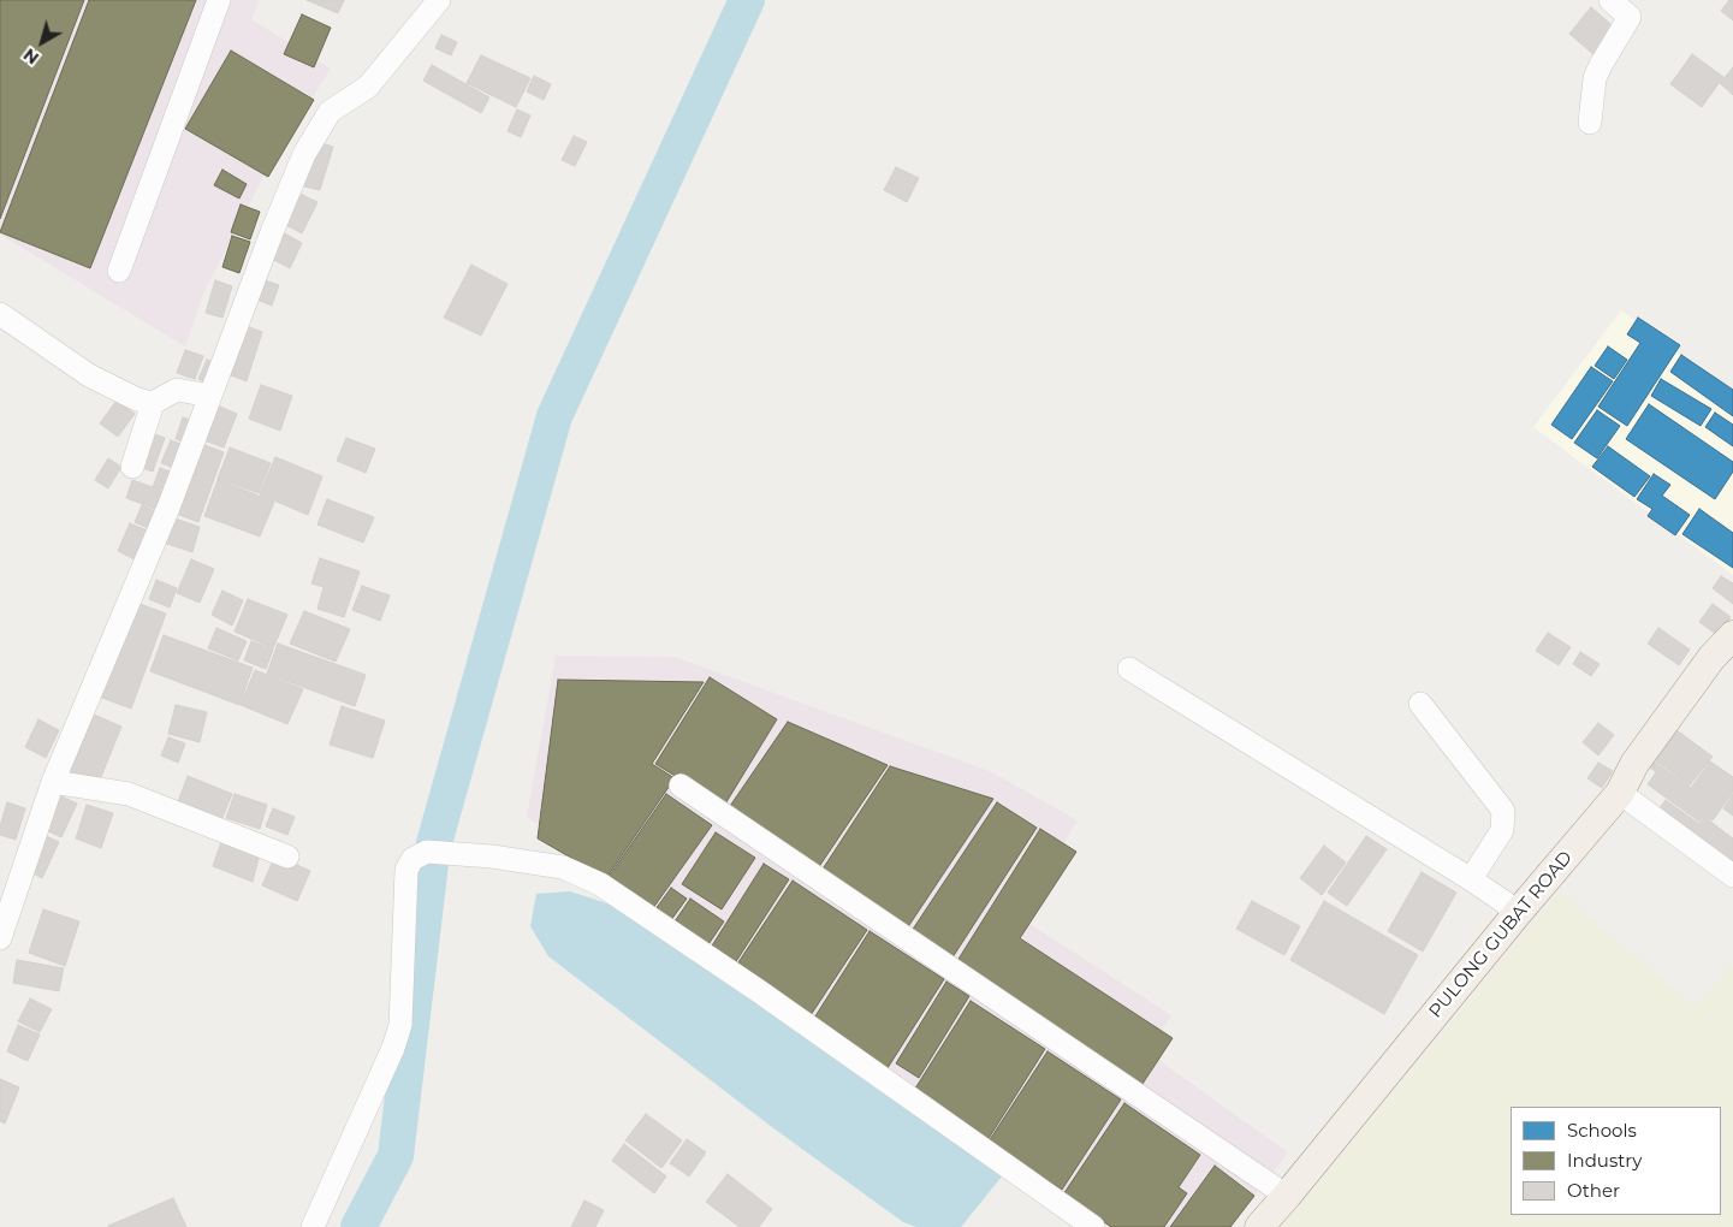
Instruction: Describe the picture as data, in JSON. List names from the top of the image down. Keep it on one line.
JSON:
{"streets":{"main road":["PULONG GUBAT ROAD"]},"legend":["Schools","Industry","Other"],"north":"bottom left"}
